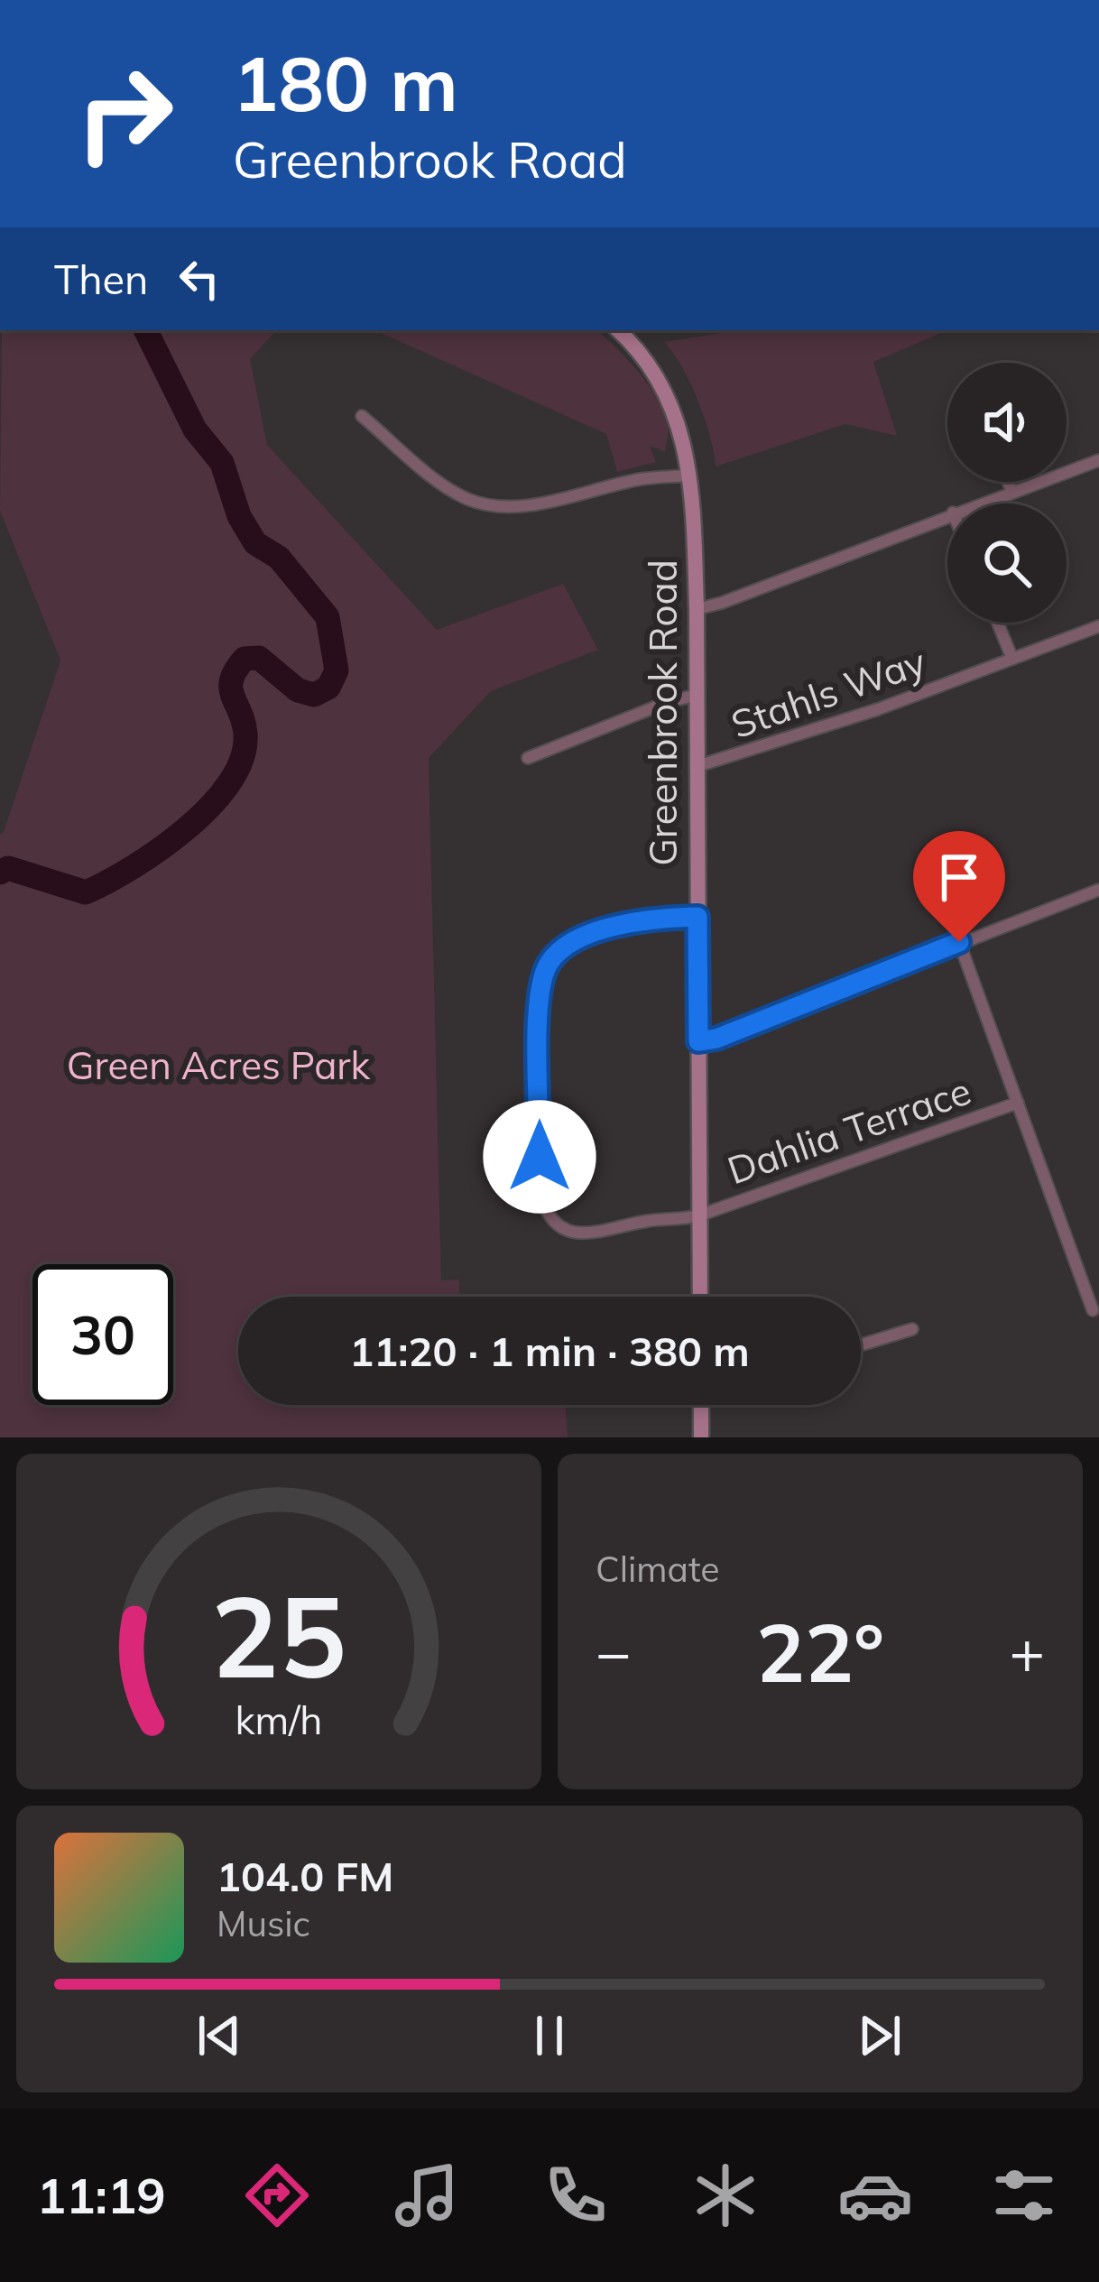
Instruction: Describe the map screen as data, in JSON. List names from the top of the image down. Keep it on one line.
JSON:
{"streets":{"street":["Stahls Way","Greenbrook Road","Dahlia Terrace"]},"crossings":[["Stahls Way","Greenbrook Road"],["Greenbrook Road","Dahlia Terrace"]],"parks":["Green Acres Park"],"page":{"turn":["180 m","Greenbrook Road"],"then":"Then","limit":"30","trip":"11:20 · 1 min · 380 m","tile":"Climate","heat":["−","22°","+"],"song":["104.0 FM","Music"],"tabs":"11:19","gauge":["25","km/h"]}}
